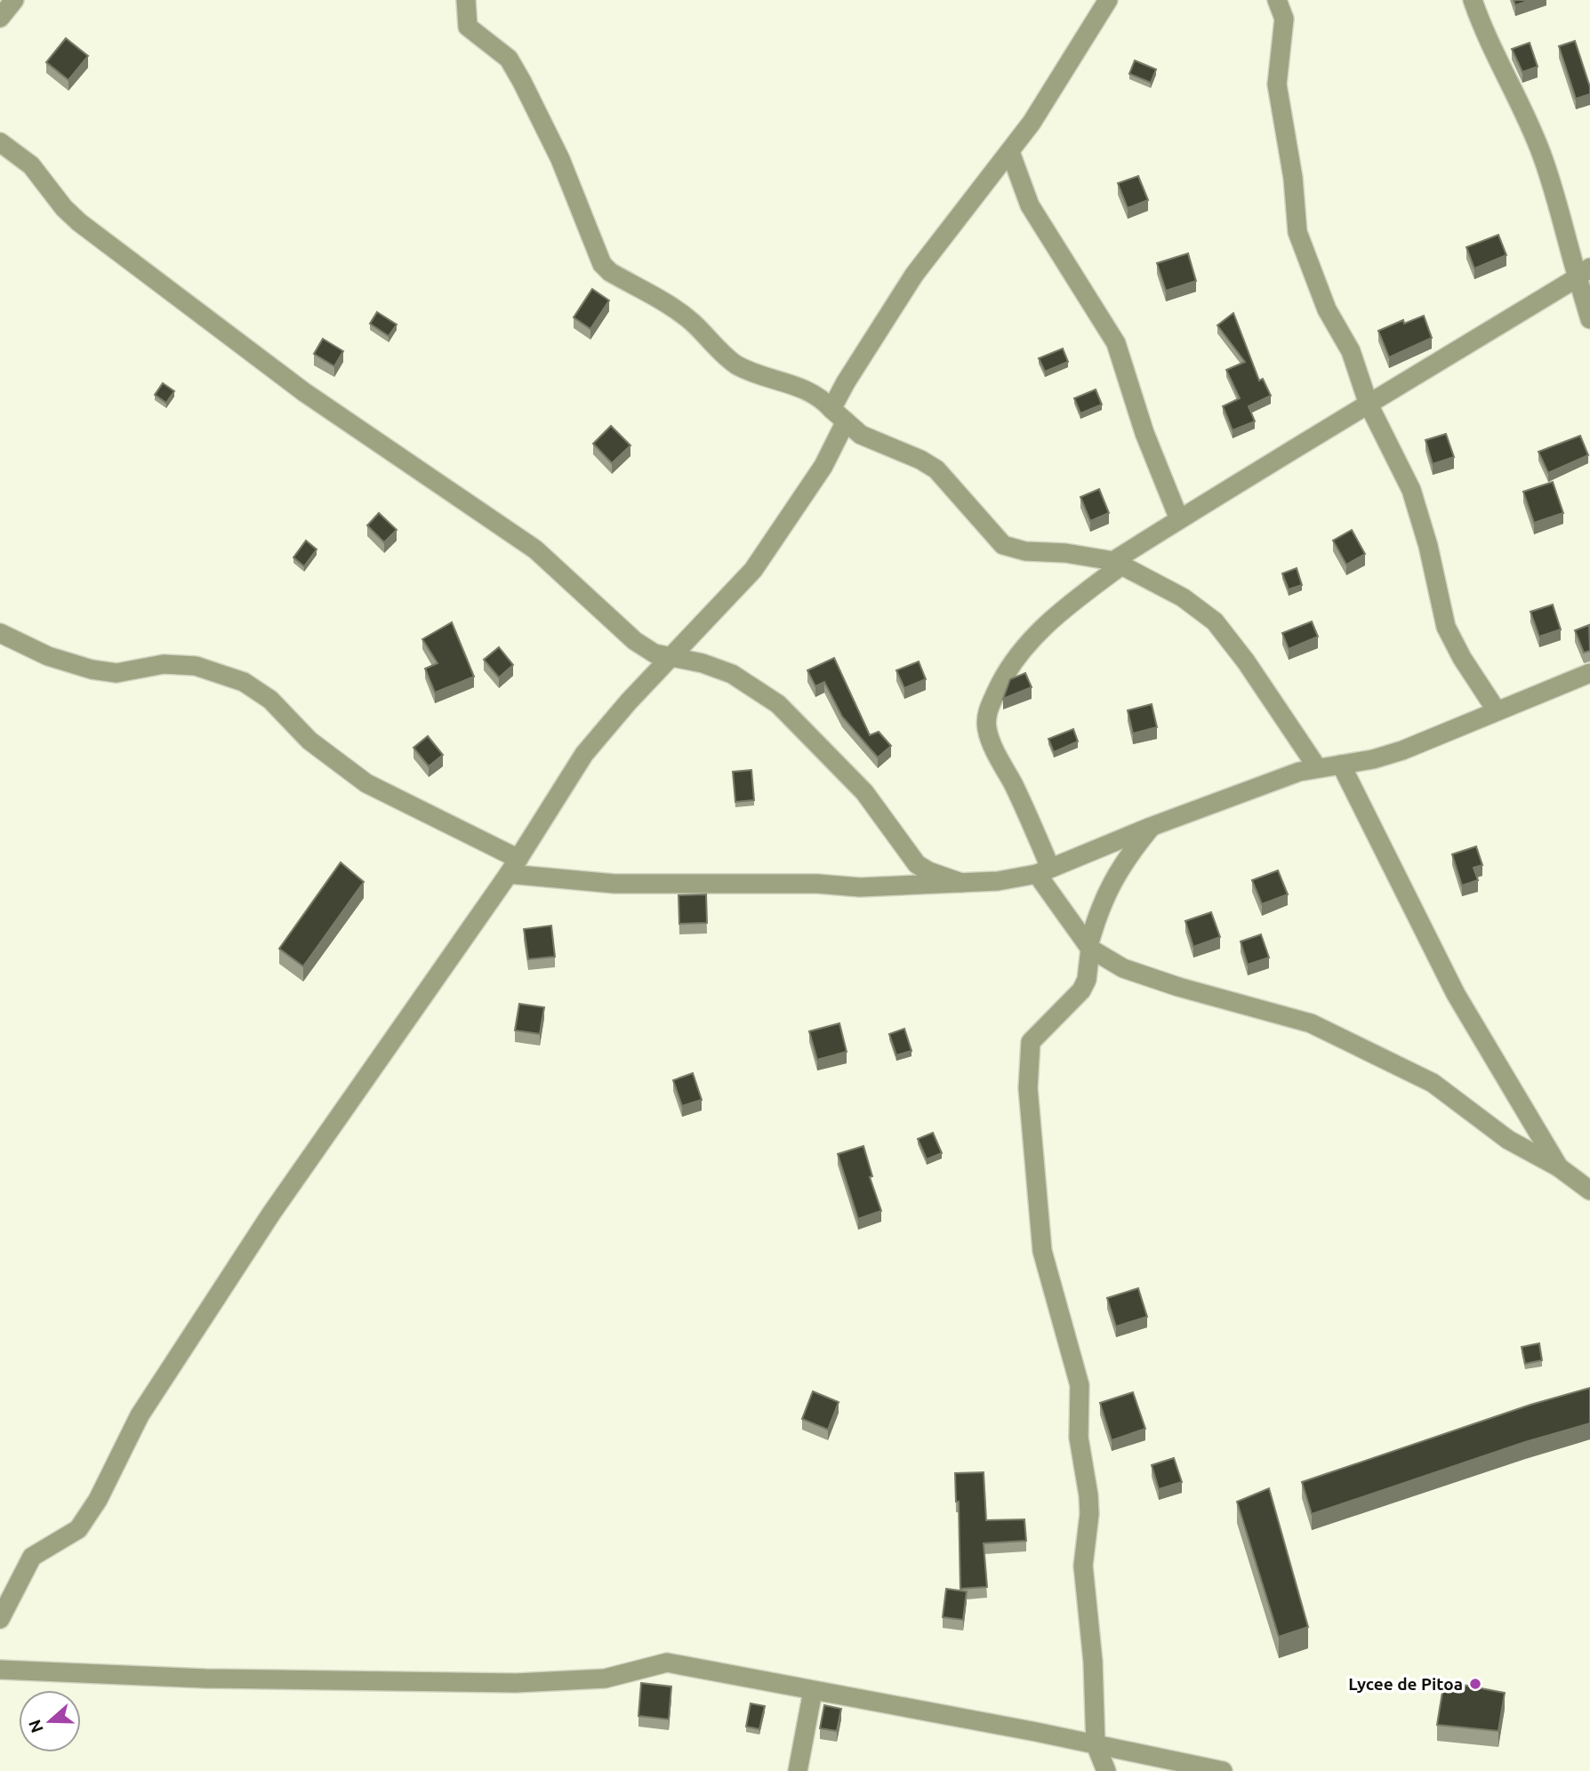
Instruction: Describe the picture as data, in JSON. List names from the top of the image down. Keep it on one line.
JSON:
{"places":["Lycee de Pitoa"],"north":"left"}
